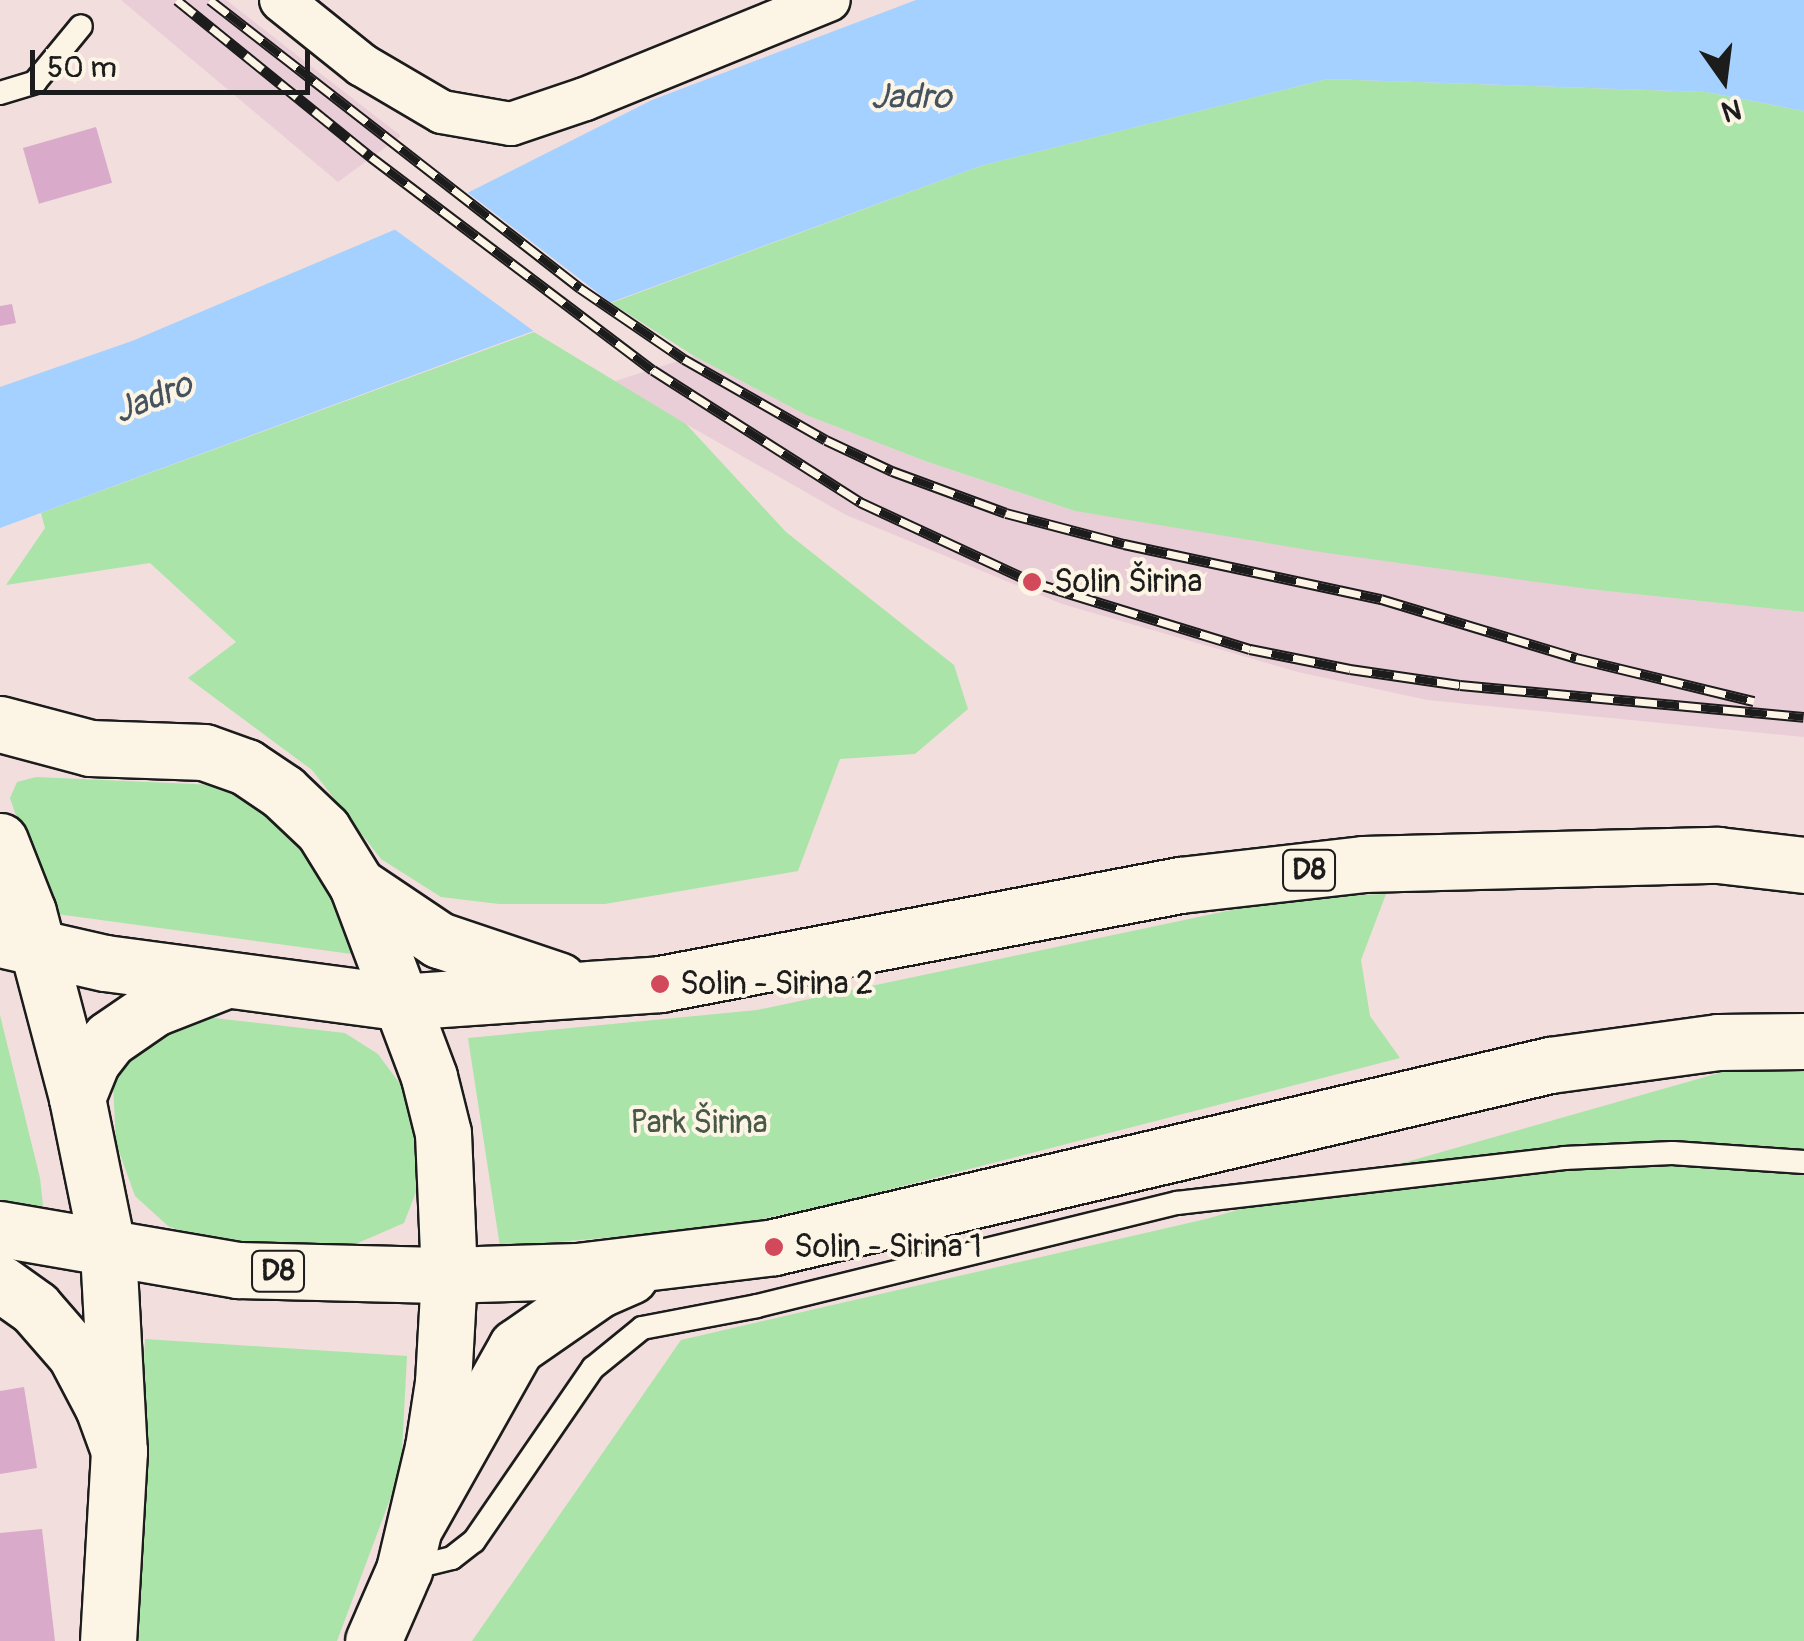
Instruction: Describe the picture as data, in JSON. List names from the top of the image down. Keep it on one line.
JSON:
{"streets":{"main road":["D8"]},"water":["Jadro"],"parks":["Park Širina"],"places":["Solin Širina","Solin - Sirina 2","Solin - Sirina 1"],"scale_bar":"50 m","north":"bottom"}
